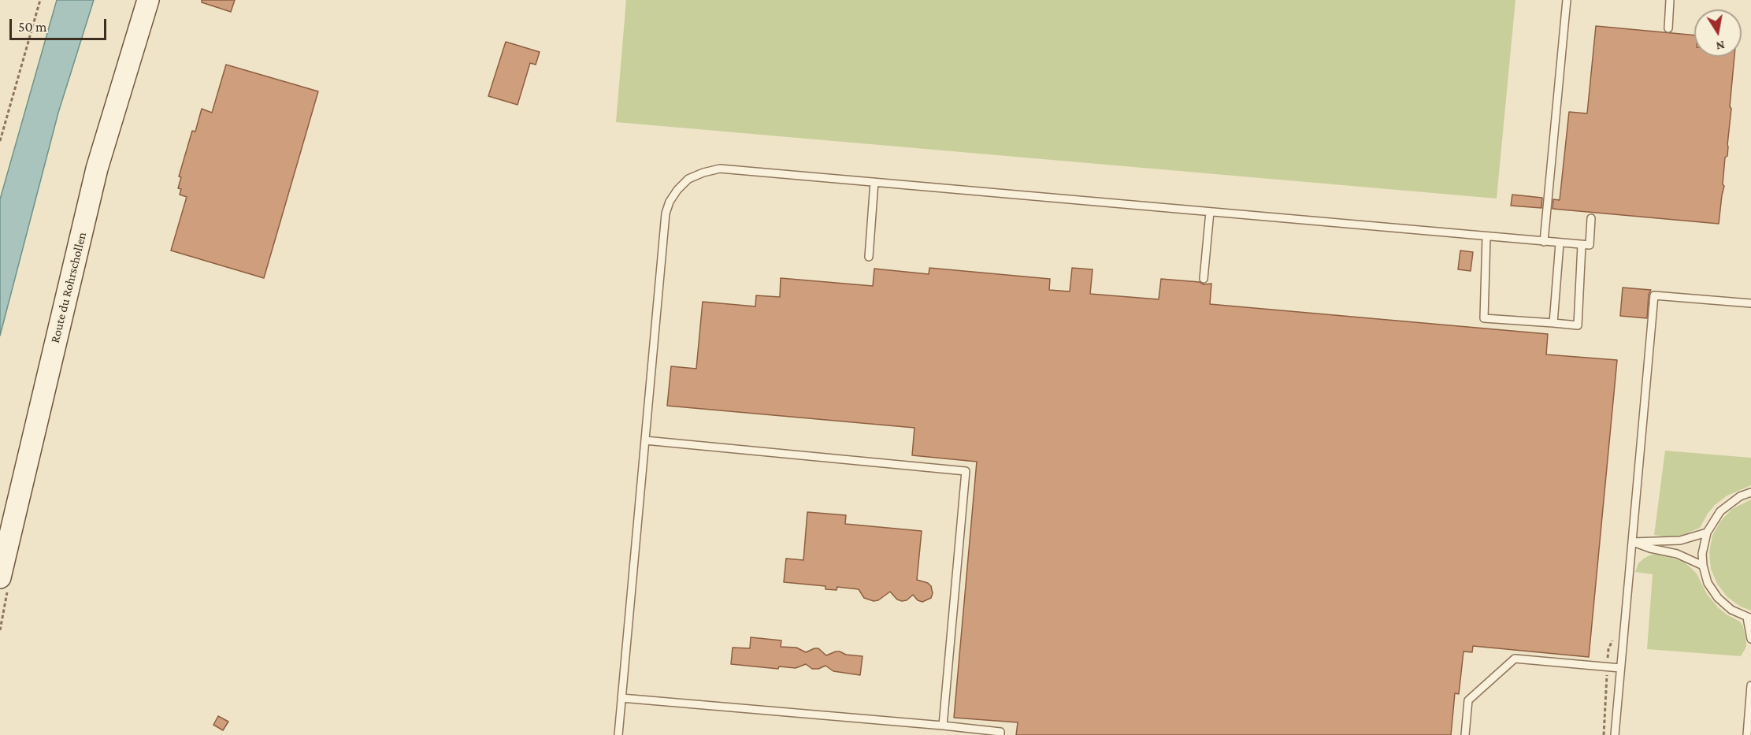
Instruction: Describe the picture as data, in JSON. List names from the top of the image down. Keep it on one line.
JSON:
{"streets":{"street":["Route du Rohrschollen"]},"scale_bar":"50 m","north":"bottom"}
